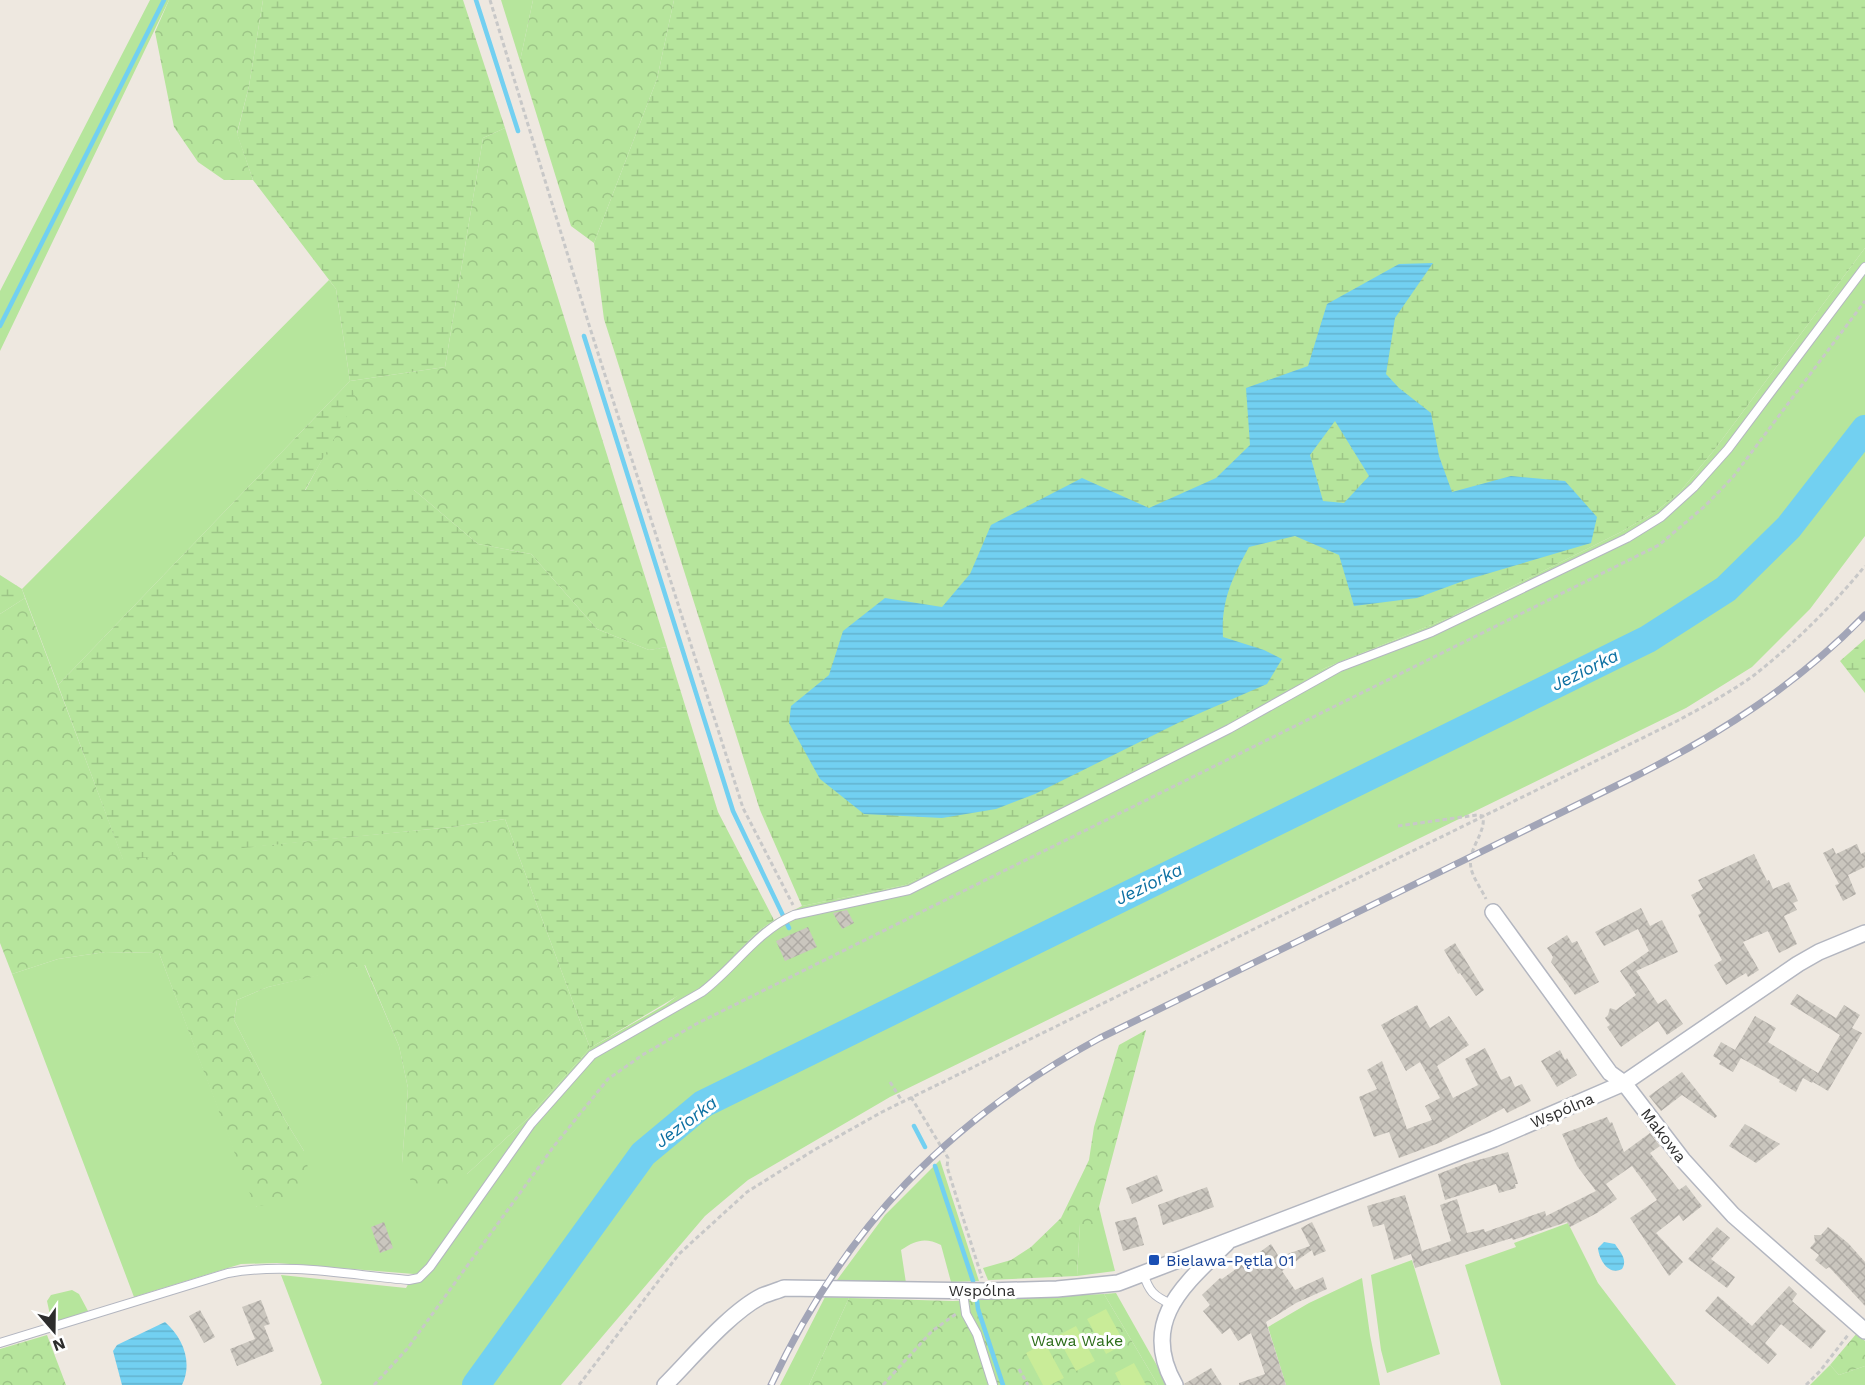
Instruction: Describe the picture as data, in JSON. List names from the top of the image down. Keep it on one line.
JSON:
{"streets":{"street":["Wspólna","Makowa"]},"crossings":[["Wspólna","Makowa"]],"water":["Jeziorka"],"parks":["Wawa Wake"],"places":{"transit":["Bielawa-Pętla 01"]},"north":"bottom"}
